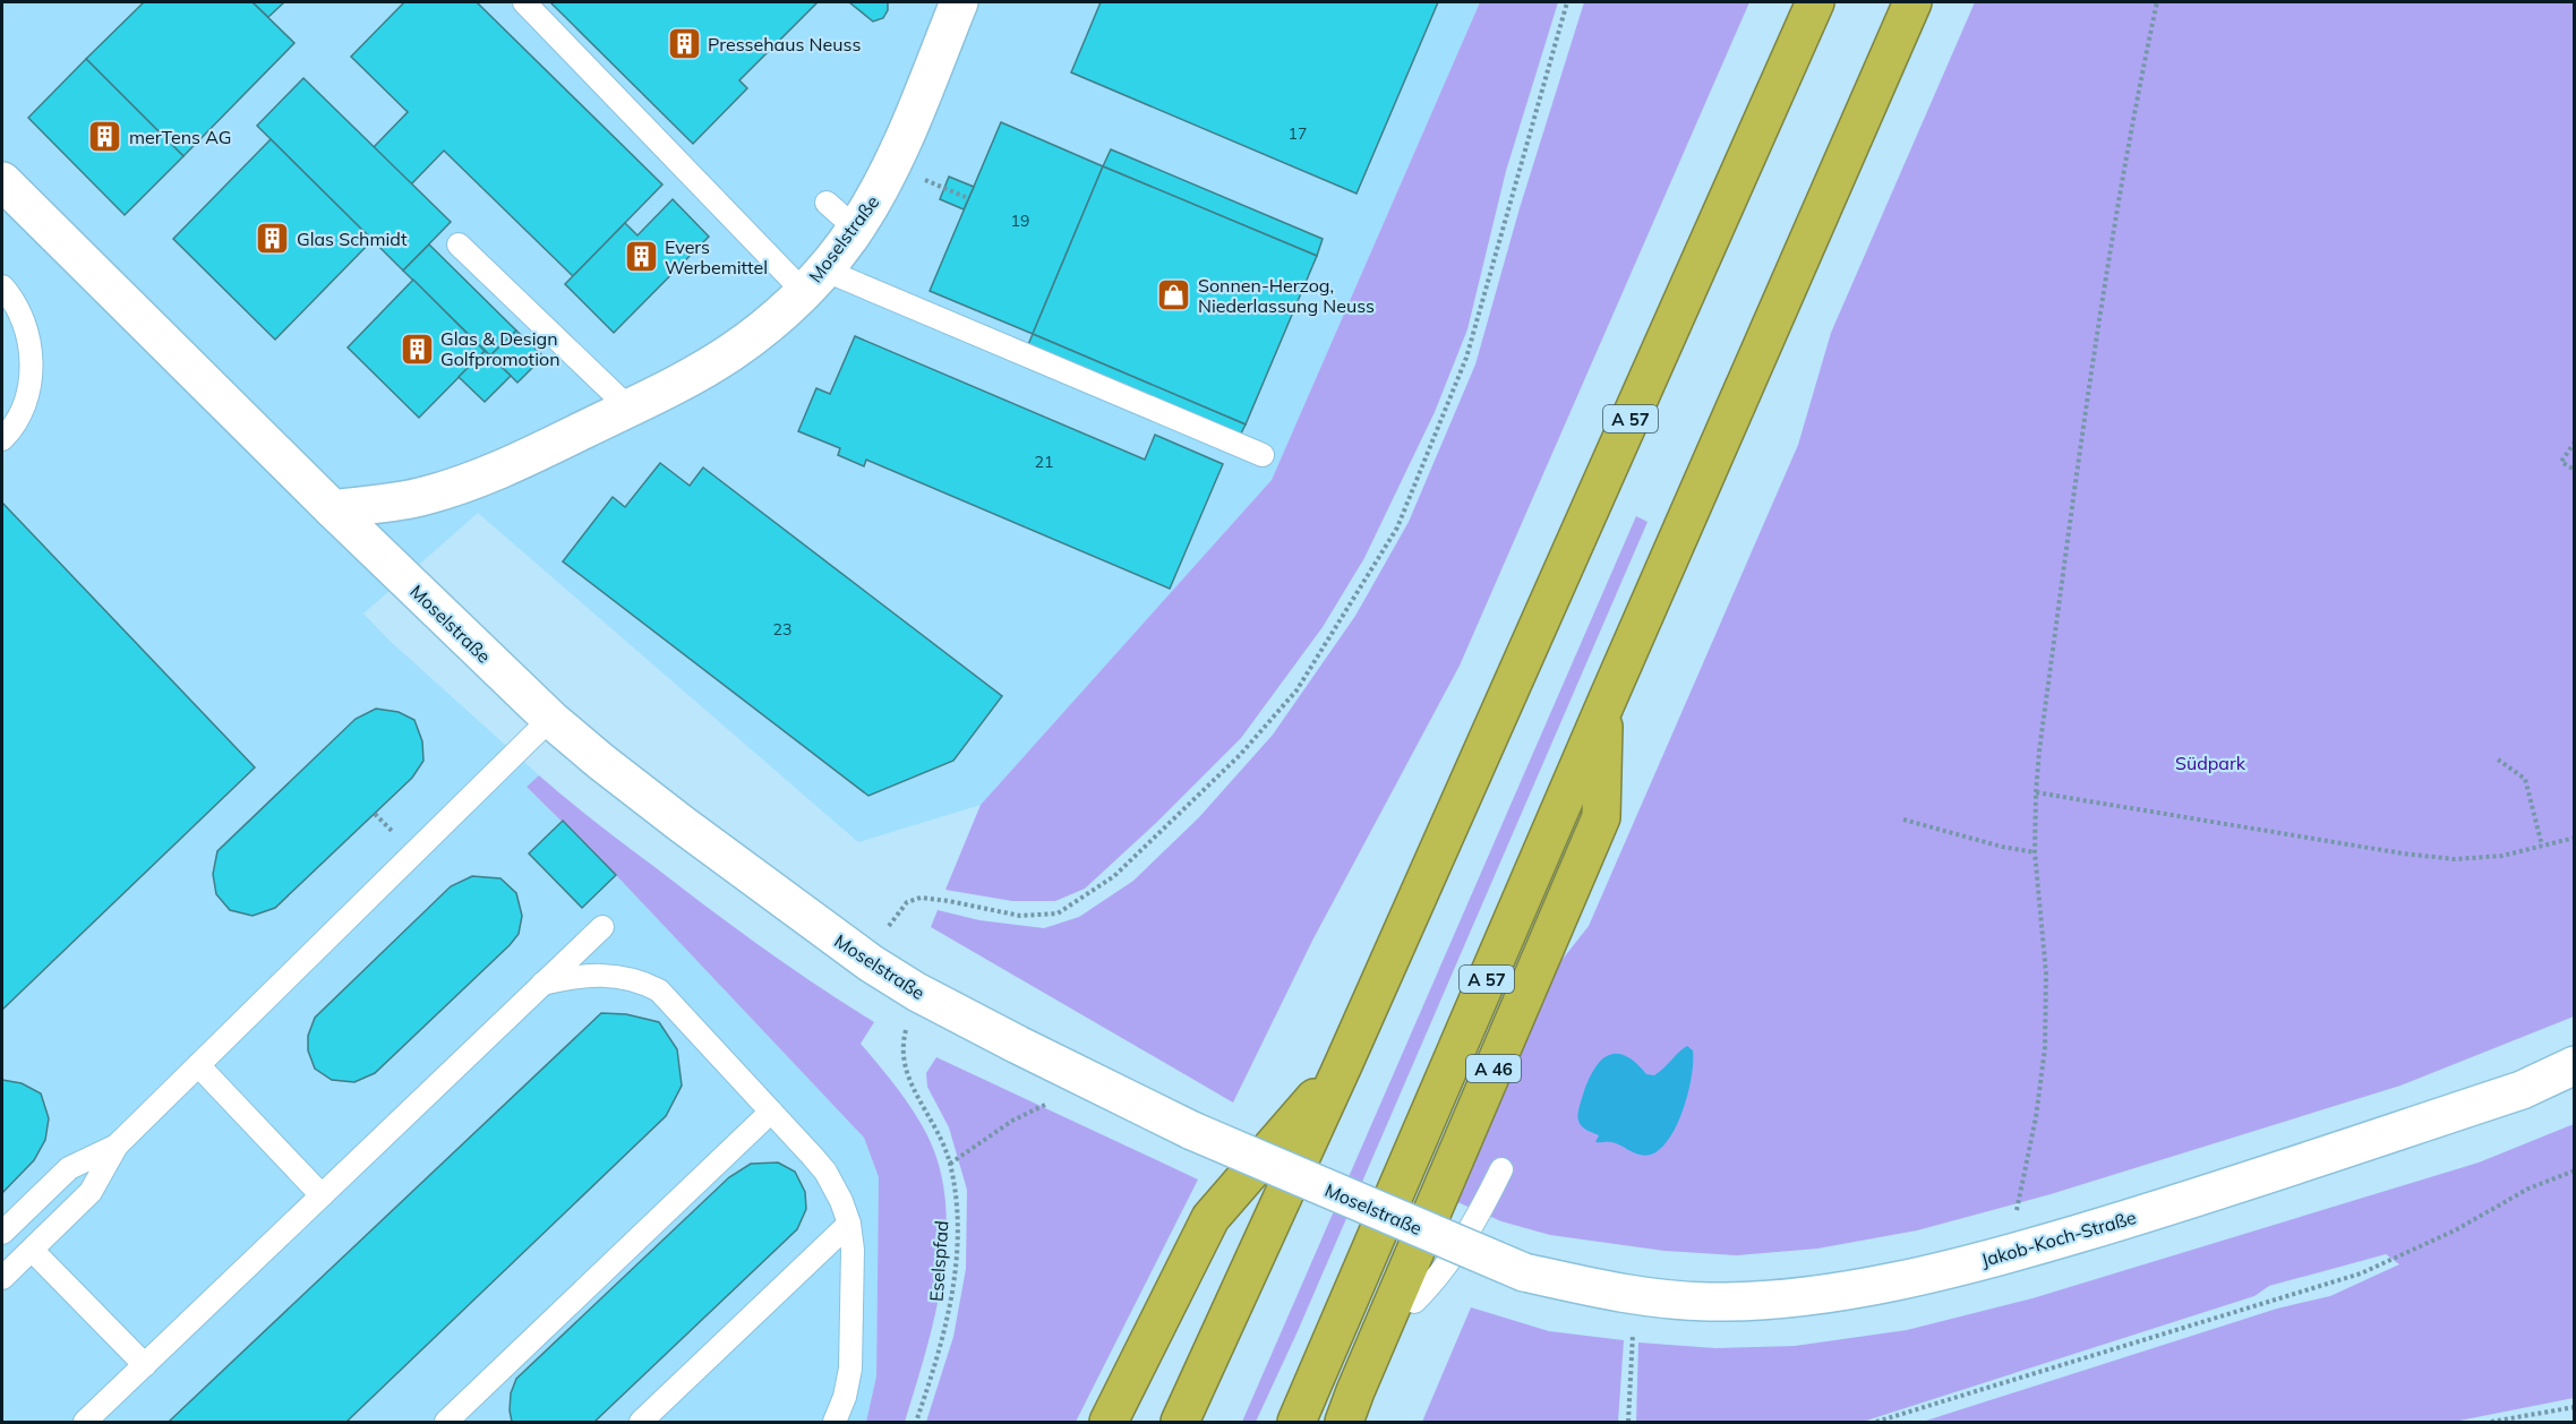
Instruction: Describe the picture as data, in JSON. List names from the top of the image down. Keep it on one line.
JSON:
{"streets":{"highway":["A 57","A 46"],"street":["Moselstraße","Jakob-Koch-Straße"],"path":["Eselspfad"]},"crossings":[["Moselstraße","Jakob-Koch-Straße"],["A 57","A 46"]],"parks":["Südpark"],"places":{"building":["Pressehaus Neuss","merTens AG","Glas Schmidt","Evers Werbemittel","Glas & Design Golfpromotion"],"shop":["Sonnen-Herzog, Niederlassung Neuss"]},"house_numbers":["17","19","21","23"]}
